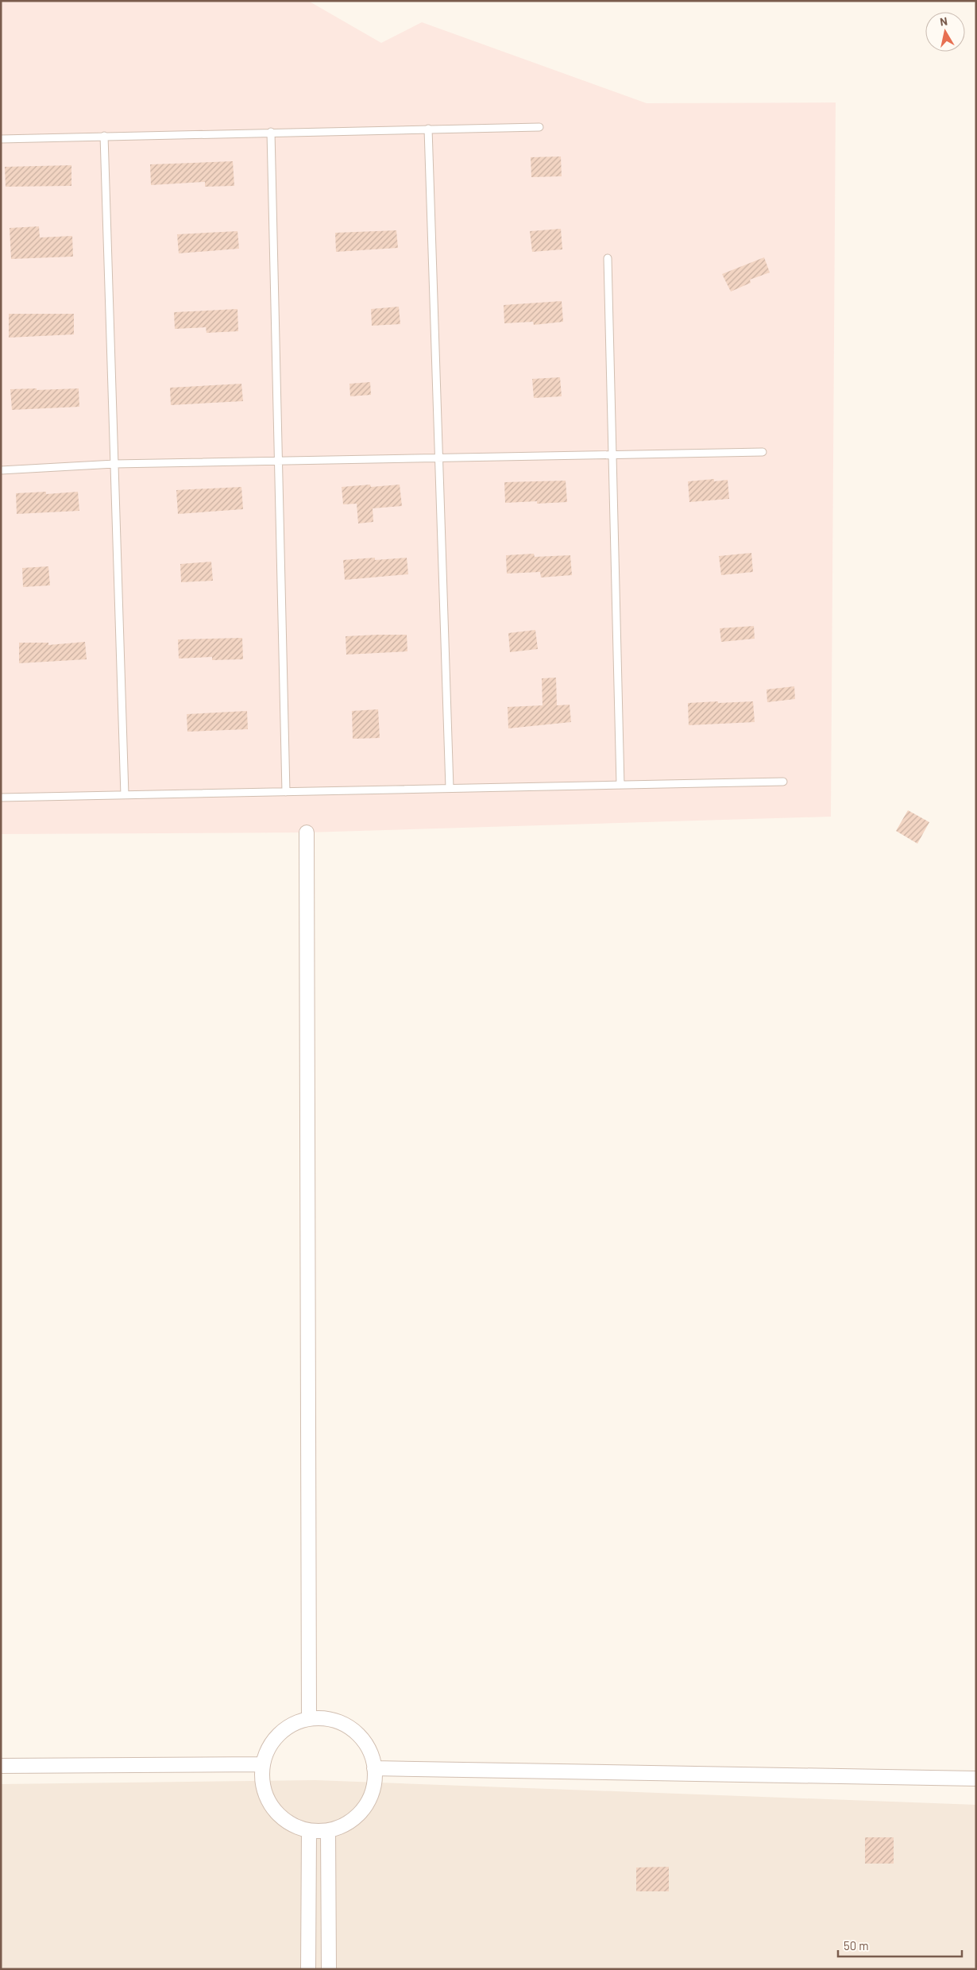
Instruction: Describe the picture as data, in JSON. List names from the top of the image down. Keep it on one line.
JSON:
{"scale_bar":"50 m","north":"top"}
